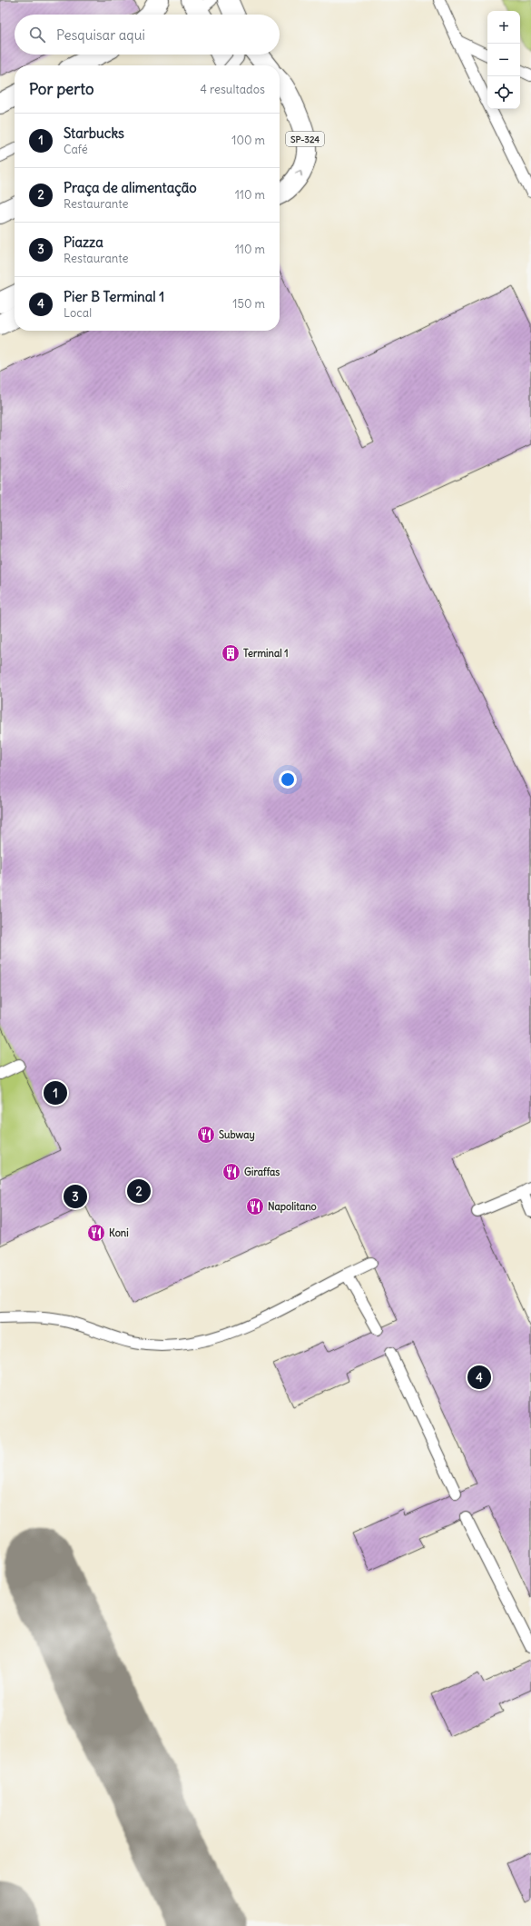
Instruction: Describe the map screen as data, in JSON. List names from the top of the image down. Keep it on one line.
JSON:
{"streets":{"main road":["SP-324"]},"places":{"building":["Terminal 1"],"restaurant":["Subway","Giraffas","Napolitano","Koni"]},"page":{"map_buttons":["+","−"],"search":"Pesquisar aqui","heading":["Por perto","4 resultados"],"list":[{"mark":"1","name":"Starbucks","note":"Café","value":"100 m"},{"mark":"2","name":"Praça de alimentação","note":"Restaurante","value":"110 m"},{"mark":"3","name":"Piazza","note":"Restaurante","value":"110 m"},{"mark":"4","name":"Pier B Terminal 1","note":"Local","value":"150 m"}],"pins":["1","2","3","4"]}}
